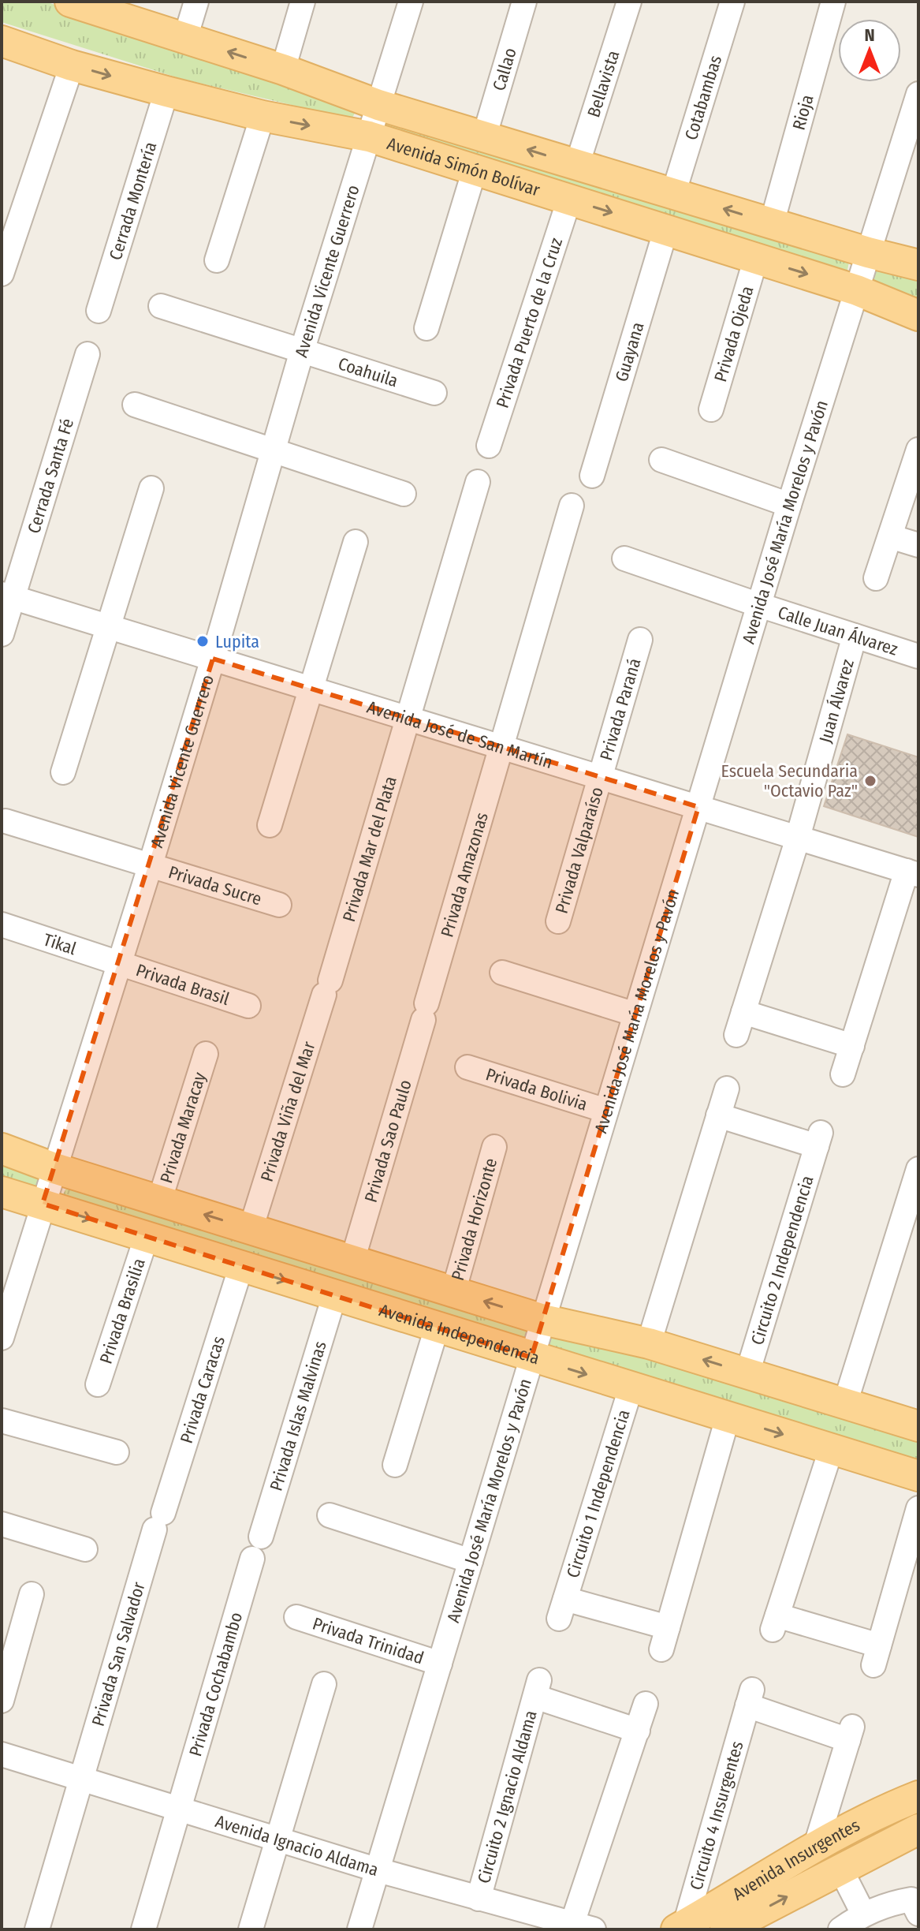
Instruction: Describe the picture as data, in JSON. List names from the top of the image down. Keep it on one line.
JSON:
{"streets":{"main road":["Avenida Simón Bolívar","Avenida Independencia","Avenida Insurgentes"],"street":["Callao","Bellavista","Cotabambas","Rioja","Cerrada Montería","Avenida Vicente Guerrero","Privada Puerto de la Cruz","Privada Ojeda","Guayana","Coahuila","Cerrada Santa Fé","Avenida José María Morelos y Pavón","Calle Juan Álvarez","Juan Álvarez","Privada Paraná","Avenida José de San Martín","Privada Mar del Plata","Privada Valparaíso","Privada Amazonas","Privada Sucre","Tikal","Privada Brasil","Privada Bolivia","Privada Viña del Mar","Privada Maracay","Privada Sao Paulo","Privada Horizonte","Circuito 2 Independencia","Privada Brasilia","Privada Caracas","Privada Islas Malvinas","Circuito 1 Independencia","Privada Trinidad","Privada San Salvador","Privada Cochabambo","Circuito 2 Ignacio Aldama","Circuito 4 Insurgentes","Avenida Ignacio Aldama"]},"crossings":[["Callao","Avenida Simón Bolívar"],["Bellavista","Avenida Simón Bolívar"],["Cotabambas","Avenida Simón Bolívar"],["Rioja","Avenida Simón Bolívar"],["Avenida Simón Bolívar","Cerrada Montería"],["Avenida Simón Bolívar","Avenida Vicente Guerrero"],["Avenida Simón Bolívar","Privada Puerto de la Cruz"],["Avenida Simón Bolívar","Privada Ojeda"],["Avenida Simón Bolívar","Guayana"],["Avenida Simón Bolívar","Avenida José María Morelos y Pavón"],["Avenida Vicente Guerrero","Coahuila"],["Avenida Vicente Guerrero","Avenida José de San Martín"],["Avenida Vicente Guerrero","Privada Sucre"],["Avenida Vicente Guerrero","Tikal"],["Avenida Vicente Guerrero","Privada Brasil"],["Avenida Vicente Guerrero","Avenida Independencia"],["Cerrada Santa Fé","Avenida José de San Martín"],["Avenida José María Morelos y Pavón","Calle Juan Álvarez"],["Avenida José María Morelos y Pavón","Avenida José de San Martín"],["Avenida José María Morelos y Pavón","Privada Bolivia"],["Avenida José María Morelos y Pavón","Avenida Independencia"],["Avenida José María Morelos y Pavón","Privada Trinidad"],["Avenida José María Morelos y Pavón","Avenida Ignacio Aldama"],["Calle Juan Álvarez","Juan Álvarez"],["Juan Álvarez","Avenida José de San Martín"],["Privada Paraná","Avenida José de San Martín"],["Privada Paraná","Privada Valparaíso"],["Avenida José de San Martín","Privada Mar del Plata"],["Avenida José de San Martín","Privada Valparaíso"],["Avenida José de San Martín","Privada Amazonas"],["Privada Mar del Plata","Privada Viña del Mar"],["Privada Amazonas","Privada Sao Paulo"],["Tikal","Privada Brasil"],["Privada Brasilia","Avenida Independencia"],["Avenida Independencia","Privada Caracas"],["Avenida Independencia","Privada Islas Malvinas"],["Avenida Independencia","Circuito 1 Independencia"],["Privada Caracas","Privada San Salvador"],["Privada San Salvador","Avenida Ignacio Aldama"],["Privada Cochabambo","Avenida Ignacio Aldama"],["Circuito 2 Ignacio Aldama","Avenida Ignacio Aldama"],["Circuito 4 Insurgentes","Avenida Insurgentes"]],"places":["Lupita","Escuela Secundaria \"Octavio Paz\""],"north":"top"}
